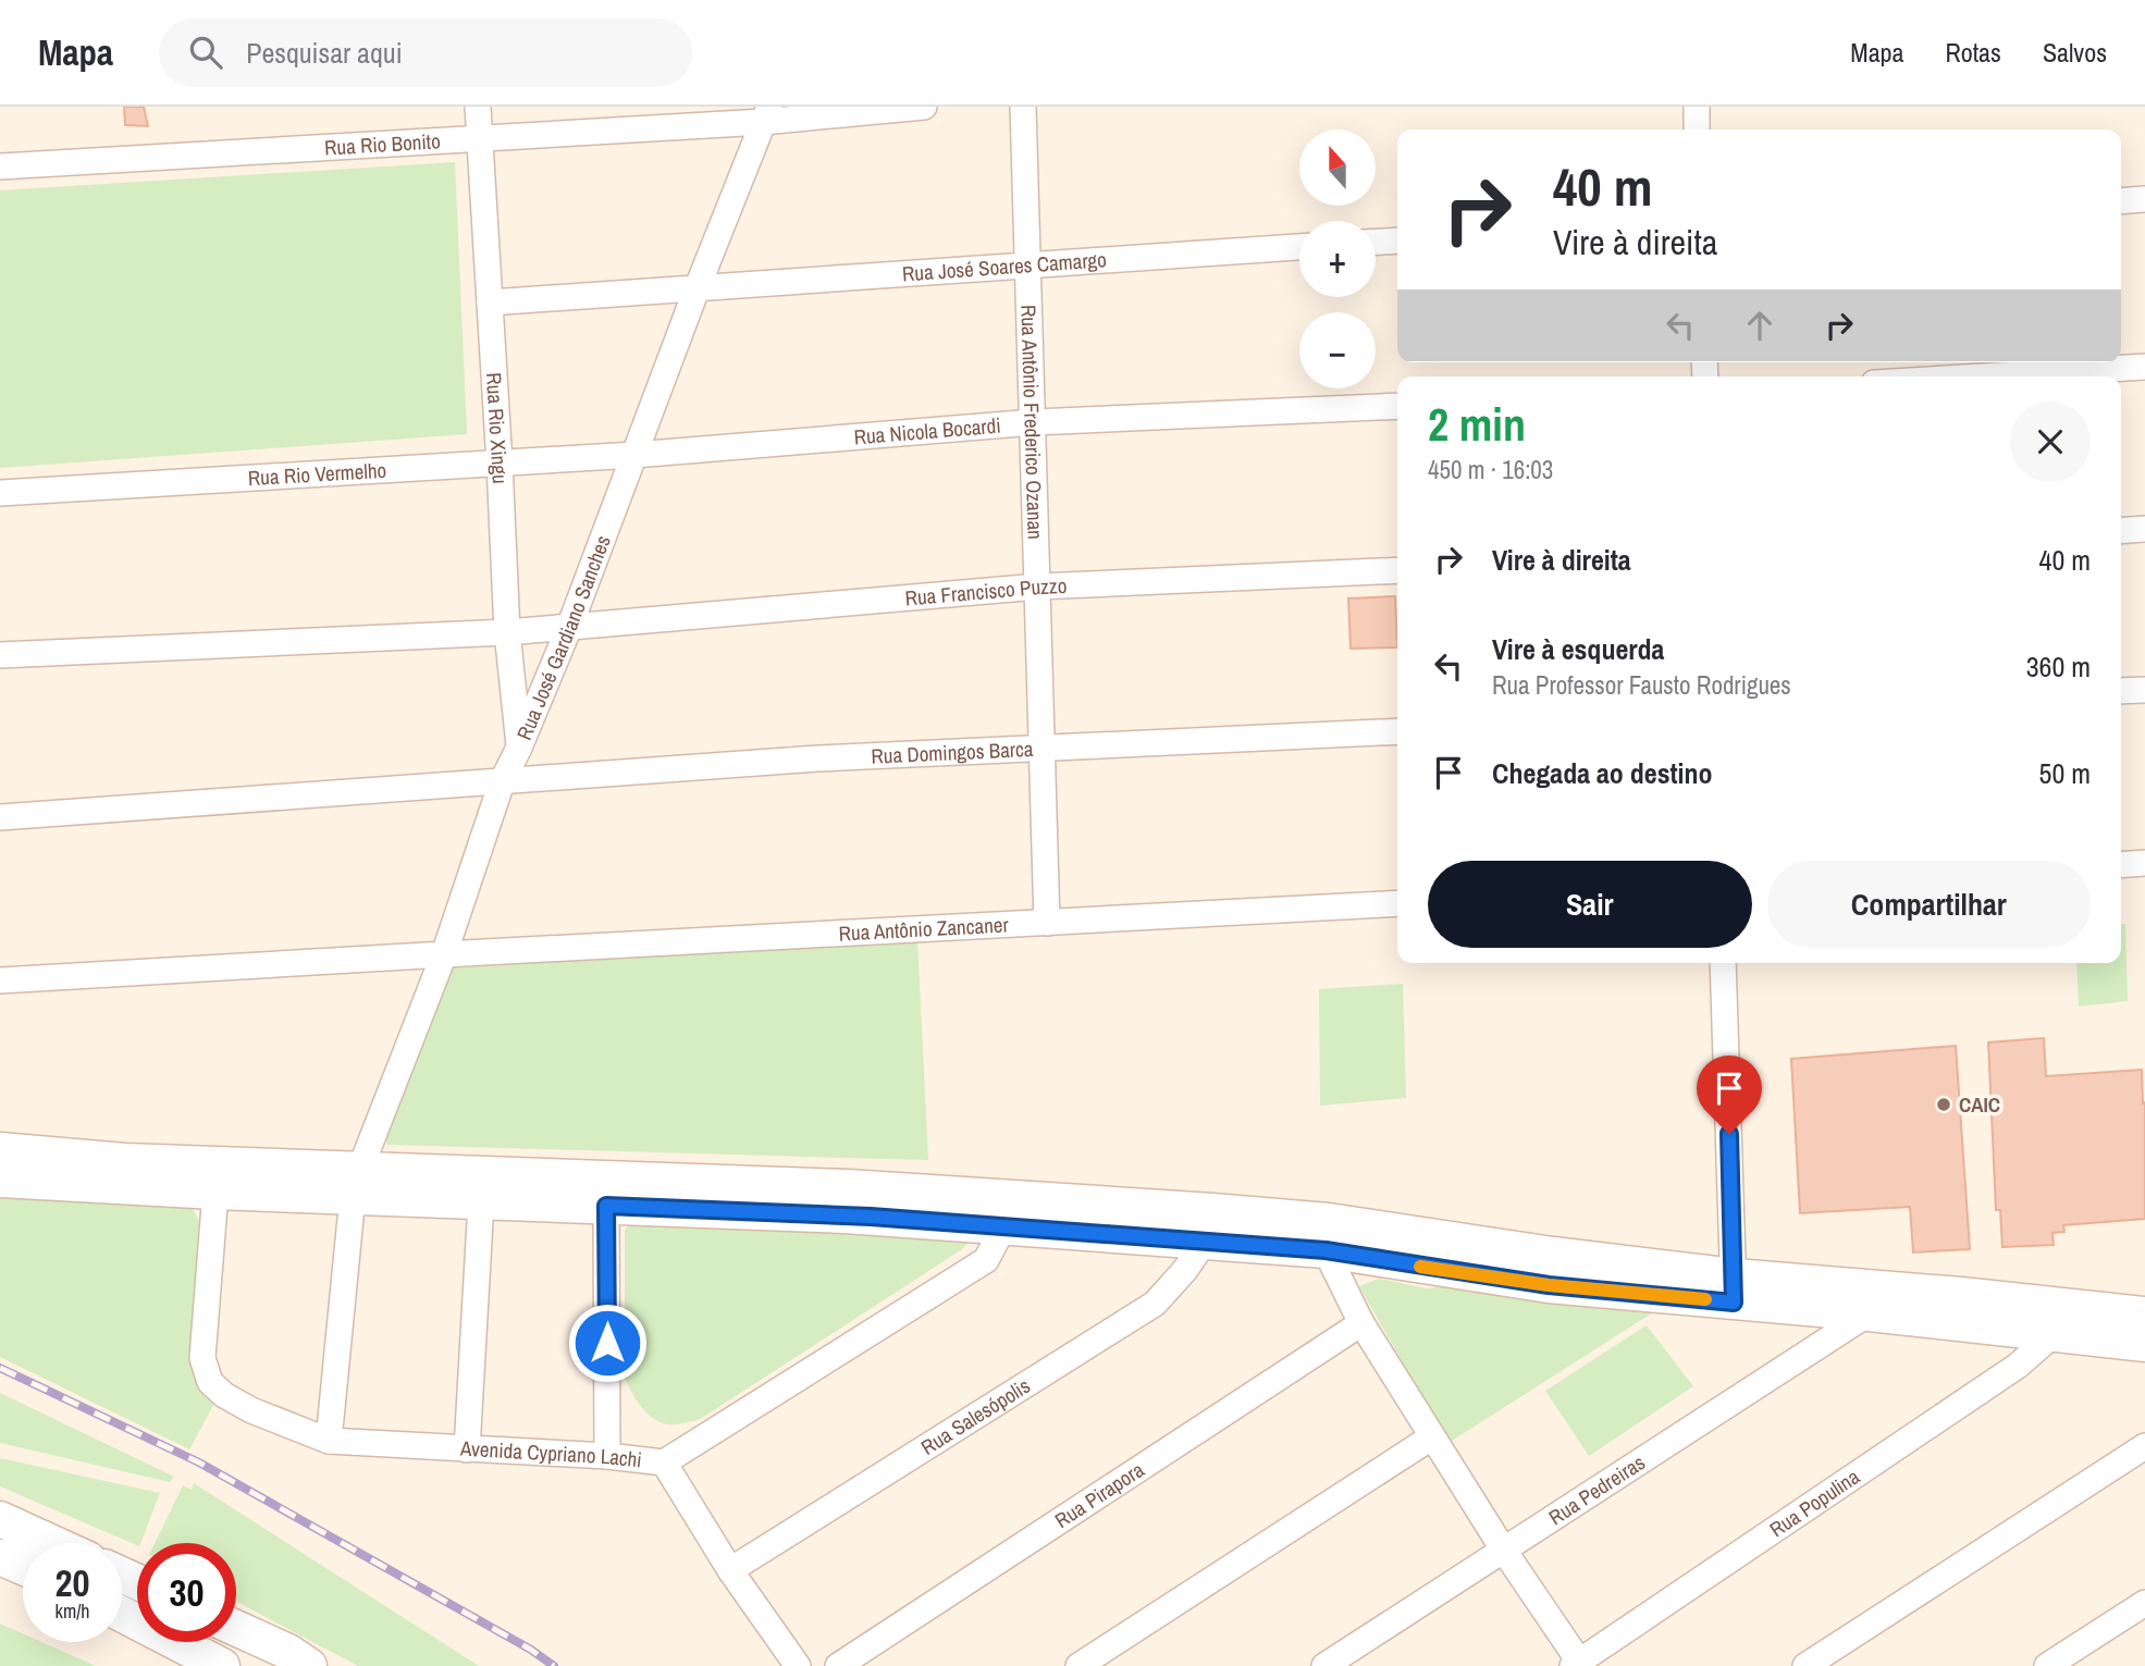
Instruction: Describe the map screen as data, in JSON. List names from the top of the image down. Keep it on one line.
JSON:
{"streets":{"street":["Rua Rio Bonito","Rua José Soares Camargo","Rua Antônio Frederico Ozanan","Rua Rio Xingu","Rua Nicola Bocardi","Rua Rio Vermelho","Rua Francisco Puzzo","Rua José Gardiano Sanches","Rua Domingos Barca","Rua Antônio Zancaner","Rua Salesópolis","Avenida Cypriano Lachi","Rua Pedreiras","Rua Pirapora","Rua Populina"]},"crossings":[["Rua Rio Bonito","Rua Rio Xingu"],["Rua Rio Bonito","Rua José Gardiano Sanches"],["Rua José Soares Camargo","Rua Antônio Frederico Ozanan"],["Rua José Soares Camargo","Rua Rio Xingu"],["Rua José Soares Camargo","Rua José Gardiano Sanches"],["Rua Antônio Frederico Ozanan","Rua Nicola Bocardi"],["Rua Antônio Frederico Ozanan","Rua Francisco Puzzo"],["Rua Antônio Frederico Ozanan","Rua Domingos Barca"],["Rua Antônio Frederico Ozanan","Rua Antônio Zancaner"],["Rua Rio Xingu","Rua Rio Vermelho"],["Rua Rio Xingu","Rua Francisco Puzzo"],["Rua Rio Xingu","Rua José Gardiano Sanches"],["Rua Nicola Bocardi","Rua Rio Vermelho"],["Rua Nicola Bocardi","Rua José Gardiano Sanches"],["Rua Rio Vermelho","Rua José Gardiano Sanches"],["Rua Francisco Puzzo","Rua José Gardiano Sanches"],["Rua José Gardiano Sanches","Rua Domingos Barca"],["Rua José Gardiano Sanches","Rua Antônio Zancaner"],["Rua José Gardiano Sanches","Avenida Cypriano Lachi"],["Rua Salesópolis","Avenida Cypriano Lachi"]],"places":["CAIC"],"north":"top","page":{"header":"Mapa","search":"Pesquisar aqui","nav":["Mapa","Rotas","Salvos"],"map_buttons":["+","−"],"turn":["40 m","Vire à direita"],"heading":["2 min","450 m · 16:03"],"list":[{"name":"Vire à direita","value":"40 m"},{"name":"Vire à esquerda","note":"Rua Professor Fausto Rodrigues","value":"360 m"},{"name":"Chegada ao destino","value":"50 m"}],"buttons":["Sair","Compartilhar"],"speed":"20 km/h","limit":"30"}}
